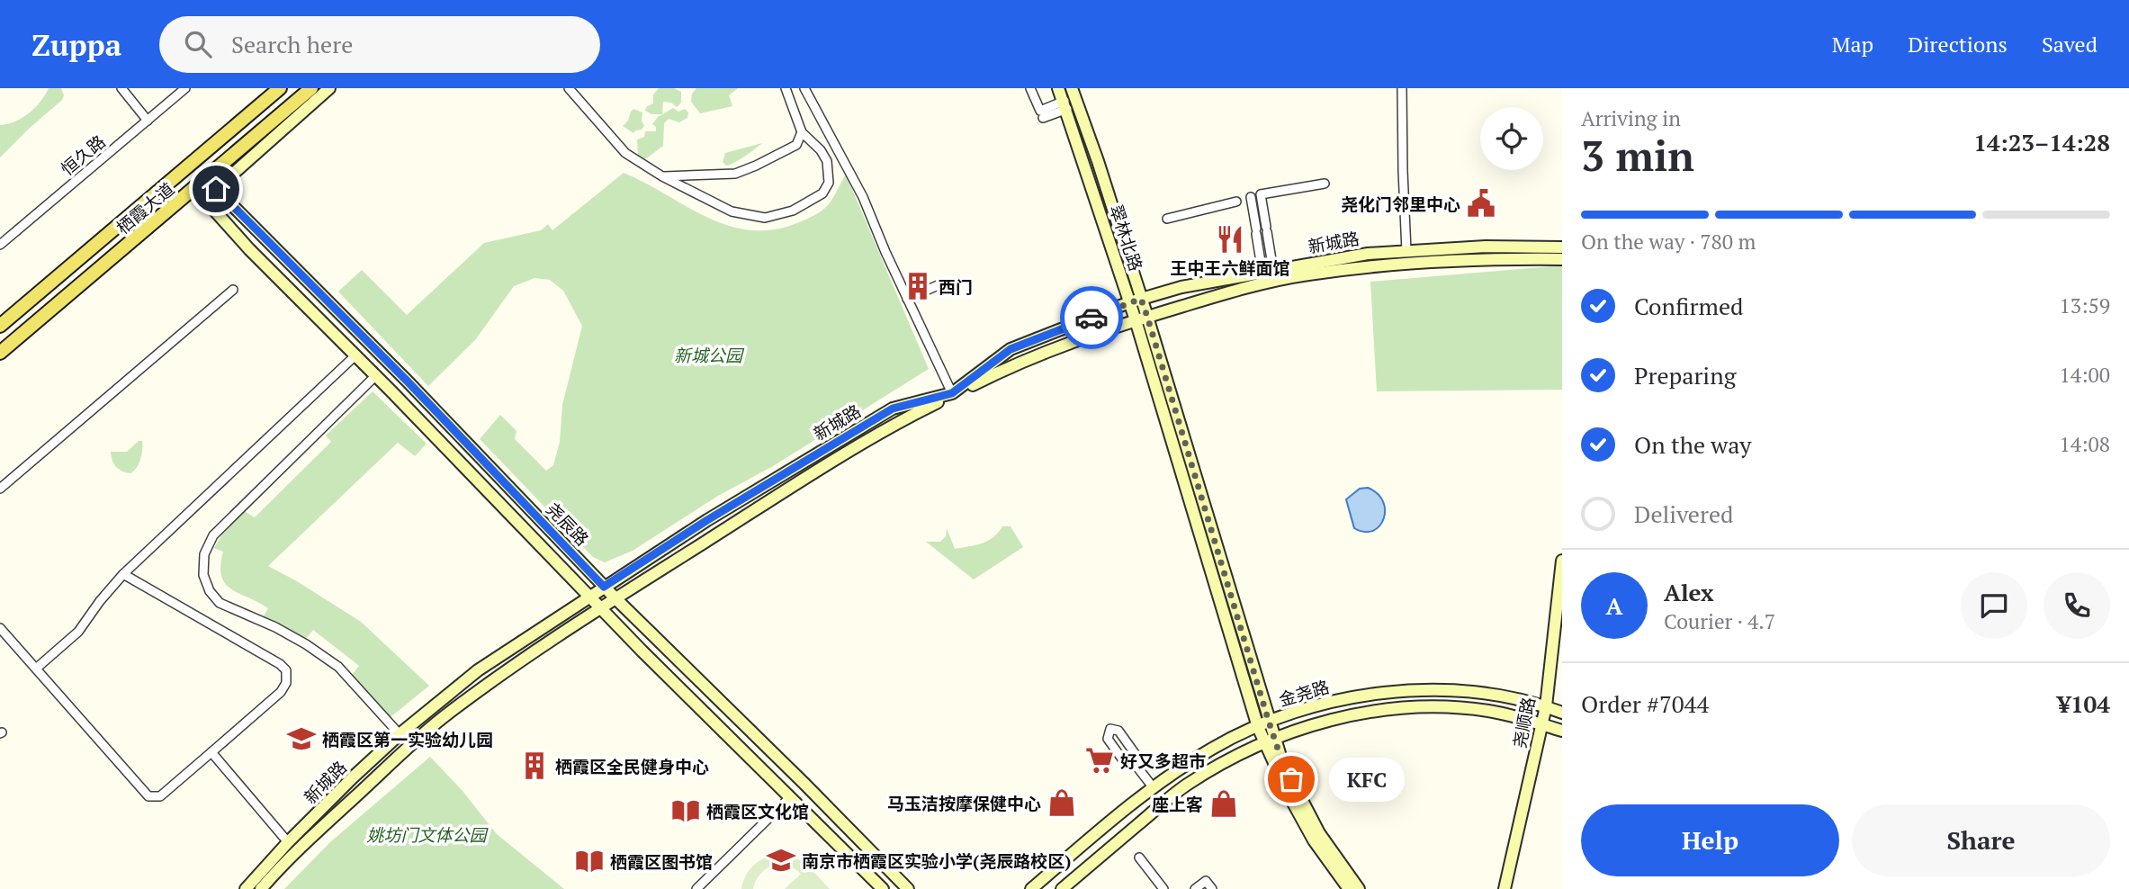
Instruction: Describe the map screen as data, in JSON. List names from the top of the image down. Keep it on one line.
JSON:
{"streets":{"main road":["栖霞大道","翠林北路","新城路","尧辰路","金尧路","尧顺路"],"street":["恒久路"]},"crossings":[["栖霞大道","尧辰路"],["翠林北路","新城路"],["翠林北路","金尧路"],["新城路","尧辰路"],["金尧路","尧顺路"]],"parks":["新城公园","姚坊门文体公园"],"places":{"public building":["尧化门邻里中心"],"restaurant":["王中王六鲜面馆"],"building":["西门","栖霞区全民健身中心"],"school or university":["栖霞区第一实验幼儿园","南京市栖霞区实验小学(尧辰路校区)"],"supermarket":["好又多超市"],"other":["KFC"],"shop":["马玉洁按摩保健中心","座上客"],"library":["栖霞区文化馆","栖霞区图书馆"]},"page":{"header":"Zuppa","search":"Search here","nav":["Map","Directions","Saved"],"heading":["3 min","Arriving in","14:23–14:28"],"panel":["Alex","Courier · 4.7","Order #7044","¥104"],"bar":"On the way · 780 m","list":[["Confirmed","13:59"],["Preparing","14:00"],["On the way","14:08"],"Delivered"],"round":"A","bubble":"KFC","buttons":["Help","Share"]}}
